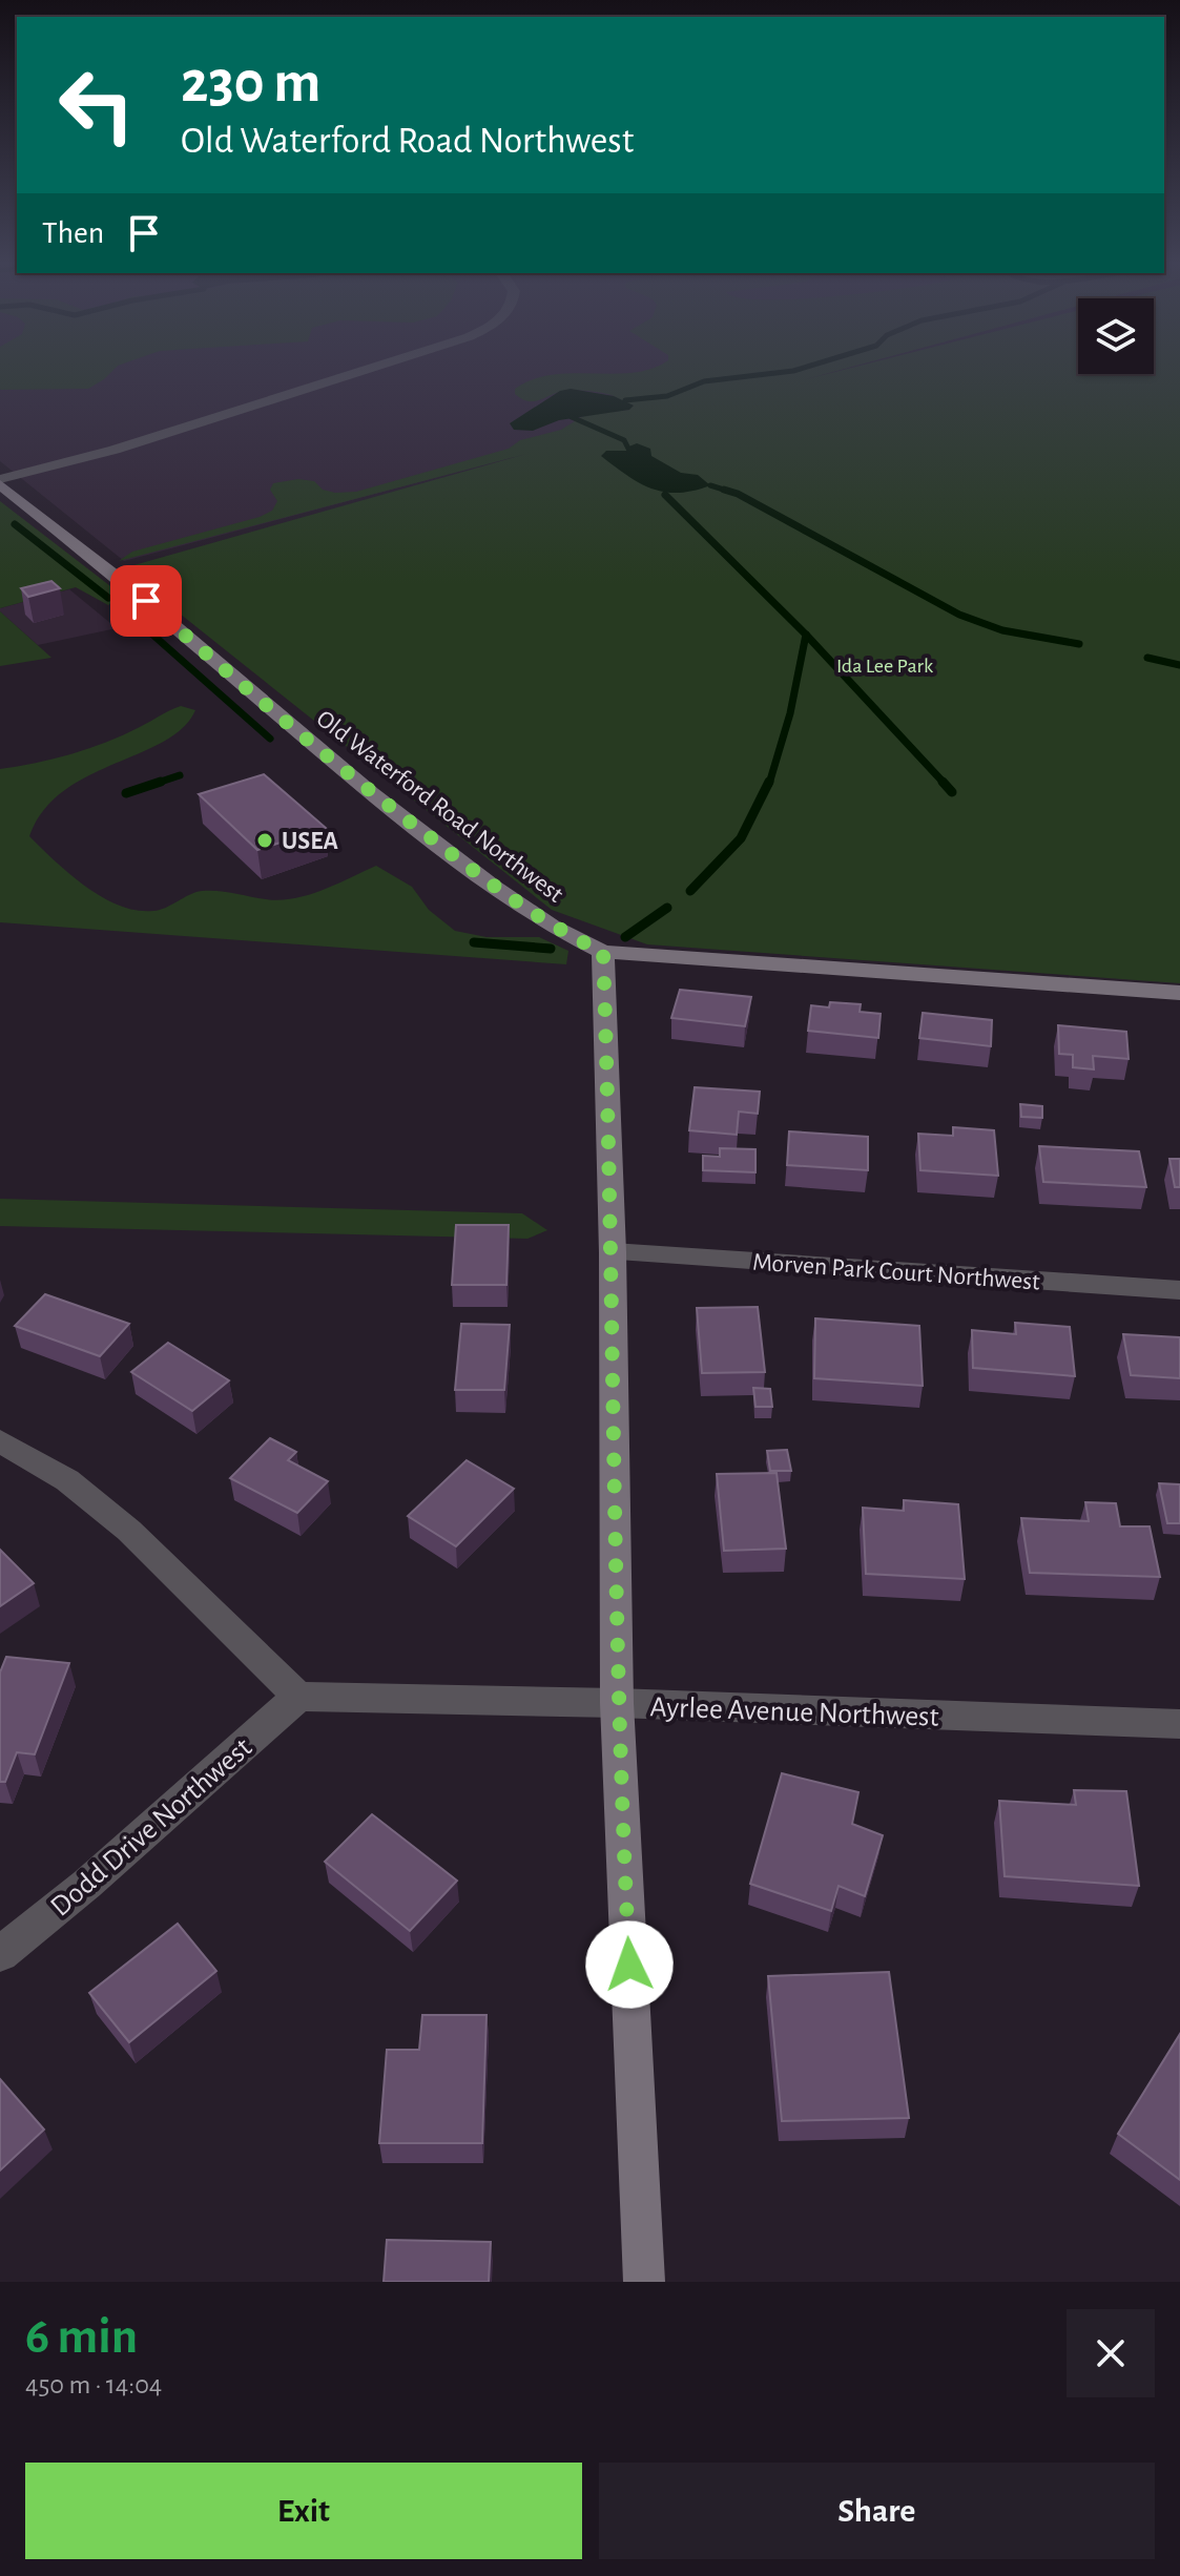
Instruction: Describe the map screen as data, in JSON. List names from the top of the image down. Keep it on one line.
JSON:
{"streets":{"street":["Old Waterford Road Northwest","Morven Park Court Northwest","Ayrlee Avenue Northwest","Dodd Drive Northwest"]},"crossings":[["Ayrlee Avenue Northwest","Dodd Drive Northwest"]],"parks":["Ida Lee Park"],"places":["USEA"],"page":{"turn":["230 m","Old Waterford Road Northwest"],"then":"Then","heading":["6 min","450 m · 14:04"],"buttons":["Exit","Share"]}}
